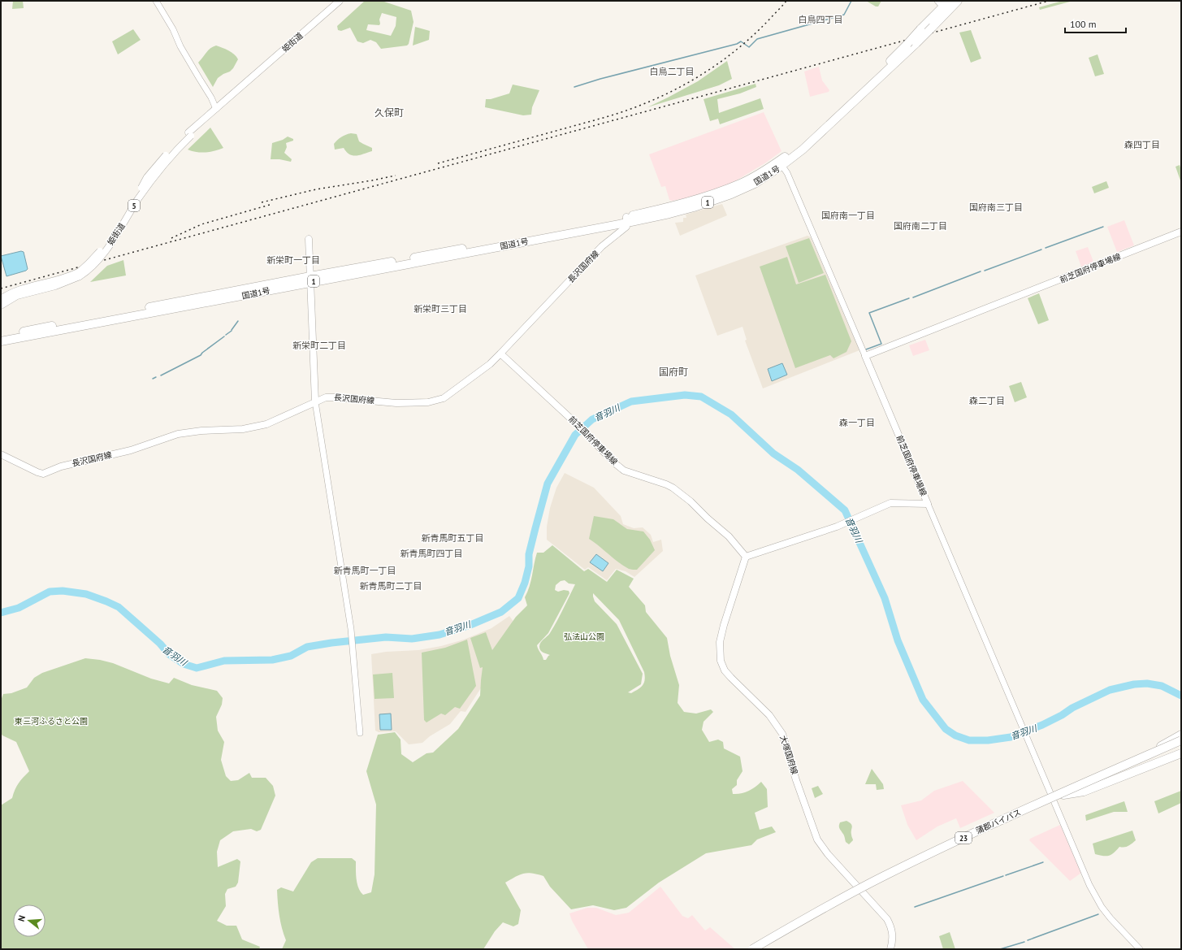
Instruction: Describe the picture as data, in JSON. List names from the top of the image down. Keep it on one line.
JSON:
{"streets":{"highway":["国道1号","1","蒲郡バイパス","23"],"main road":["姫街道","5","長沢国府線","前芝国府停車場線","大塚国府線"]},"crossings":[["国道1号","長沢国府線"],["長沢国府線","前芝国府停車場線"],["前芝国府停車場線","大塚国府線"]],"districts":["白鳥四丁目","白鳥二丁目","久保町","森四丁目","国府南三丁目","国府南一丁目","国府南二丁目","新栄町一丁目","新栄町三丁目","新栄町二丁目","国府町","森二丁目","森一丁目","新青馬町五丁目","新青馬町四丁目","新青馬町一丁目","新青馬町二丁目"],"water":["音羽川"],"parks":["弘法山公園","東三河ふるさと公園"],"scale_bar":"100 m","north":"left"}
